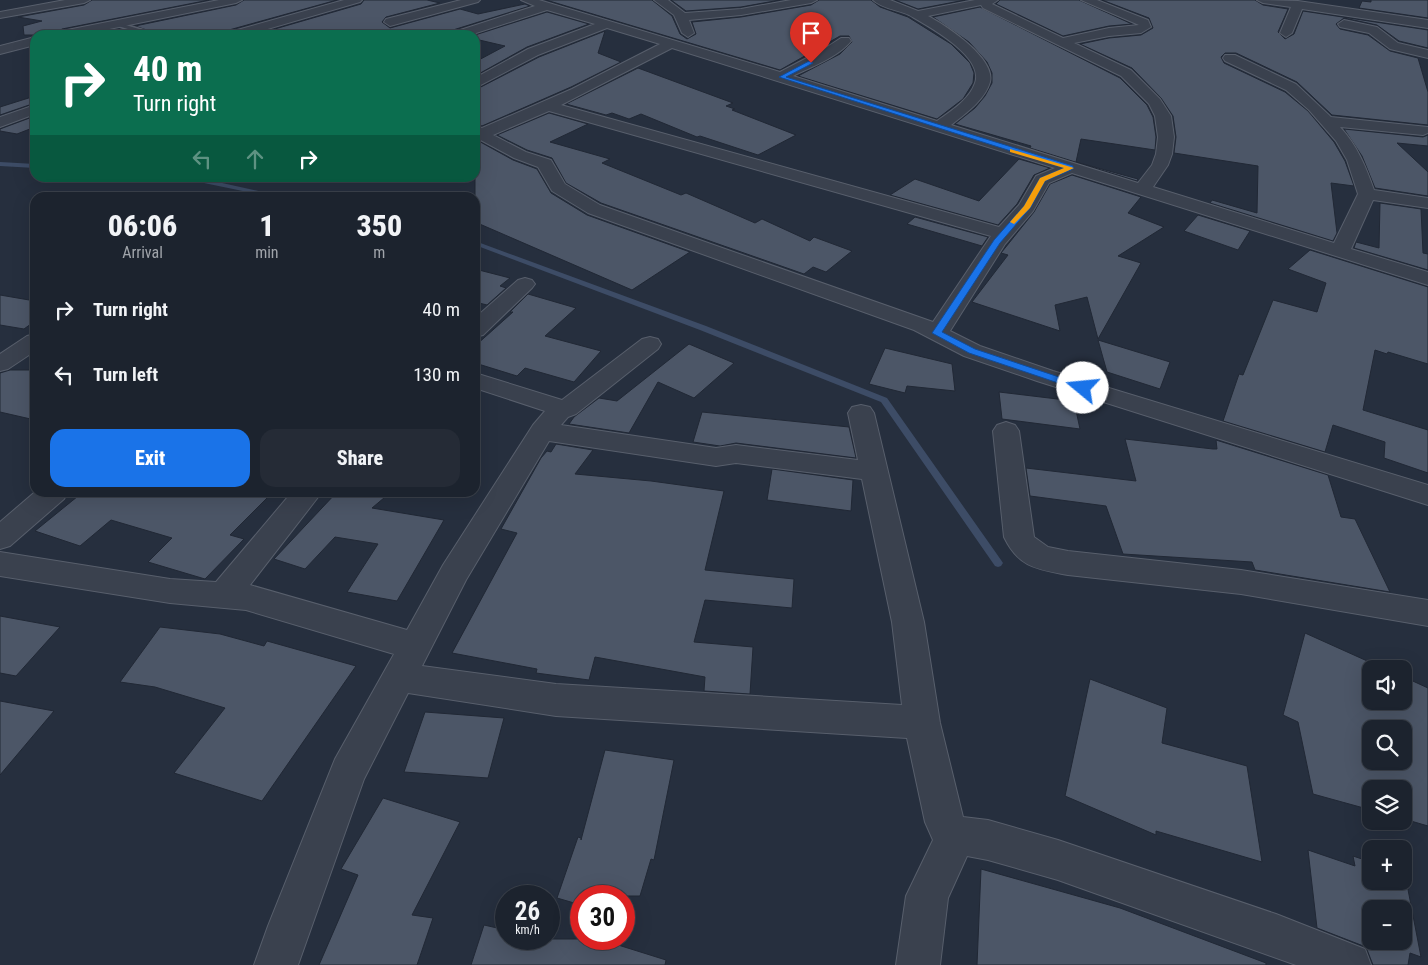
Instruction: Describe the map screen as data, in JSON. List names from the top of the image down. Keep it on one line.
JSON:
{"page":{"turn":["40 m","Turn right"],"eta":["06:06","Arrival","1","min","350","m"],"list":[{"name":"Turn right","value":"40 m"},{"name":"Turn left","value":"130 m"}],"buttons":["Exit","Share"],"map_buttons":["+","−"],"speed":"26 km/h","limit":"30"}}
